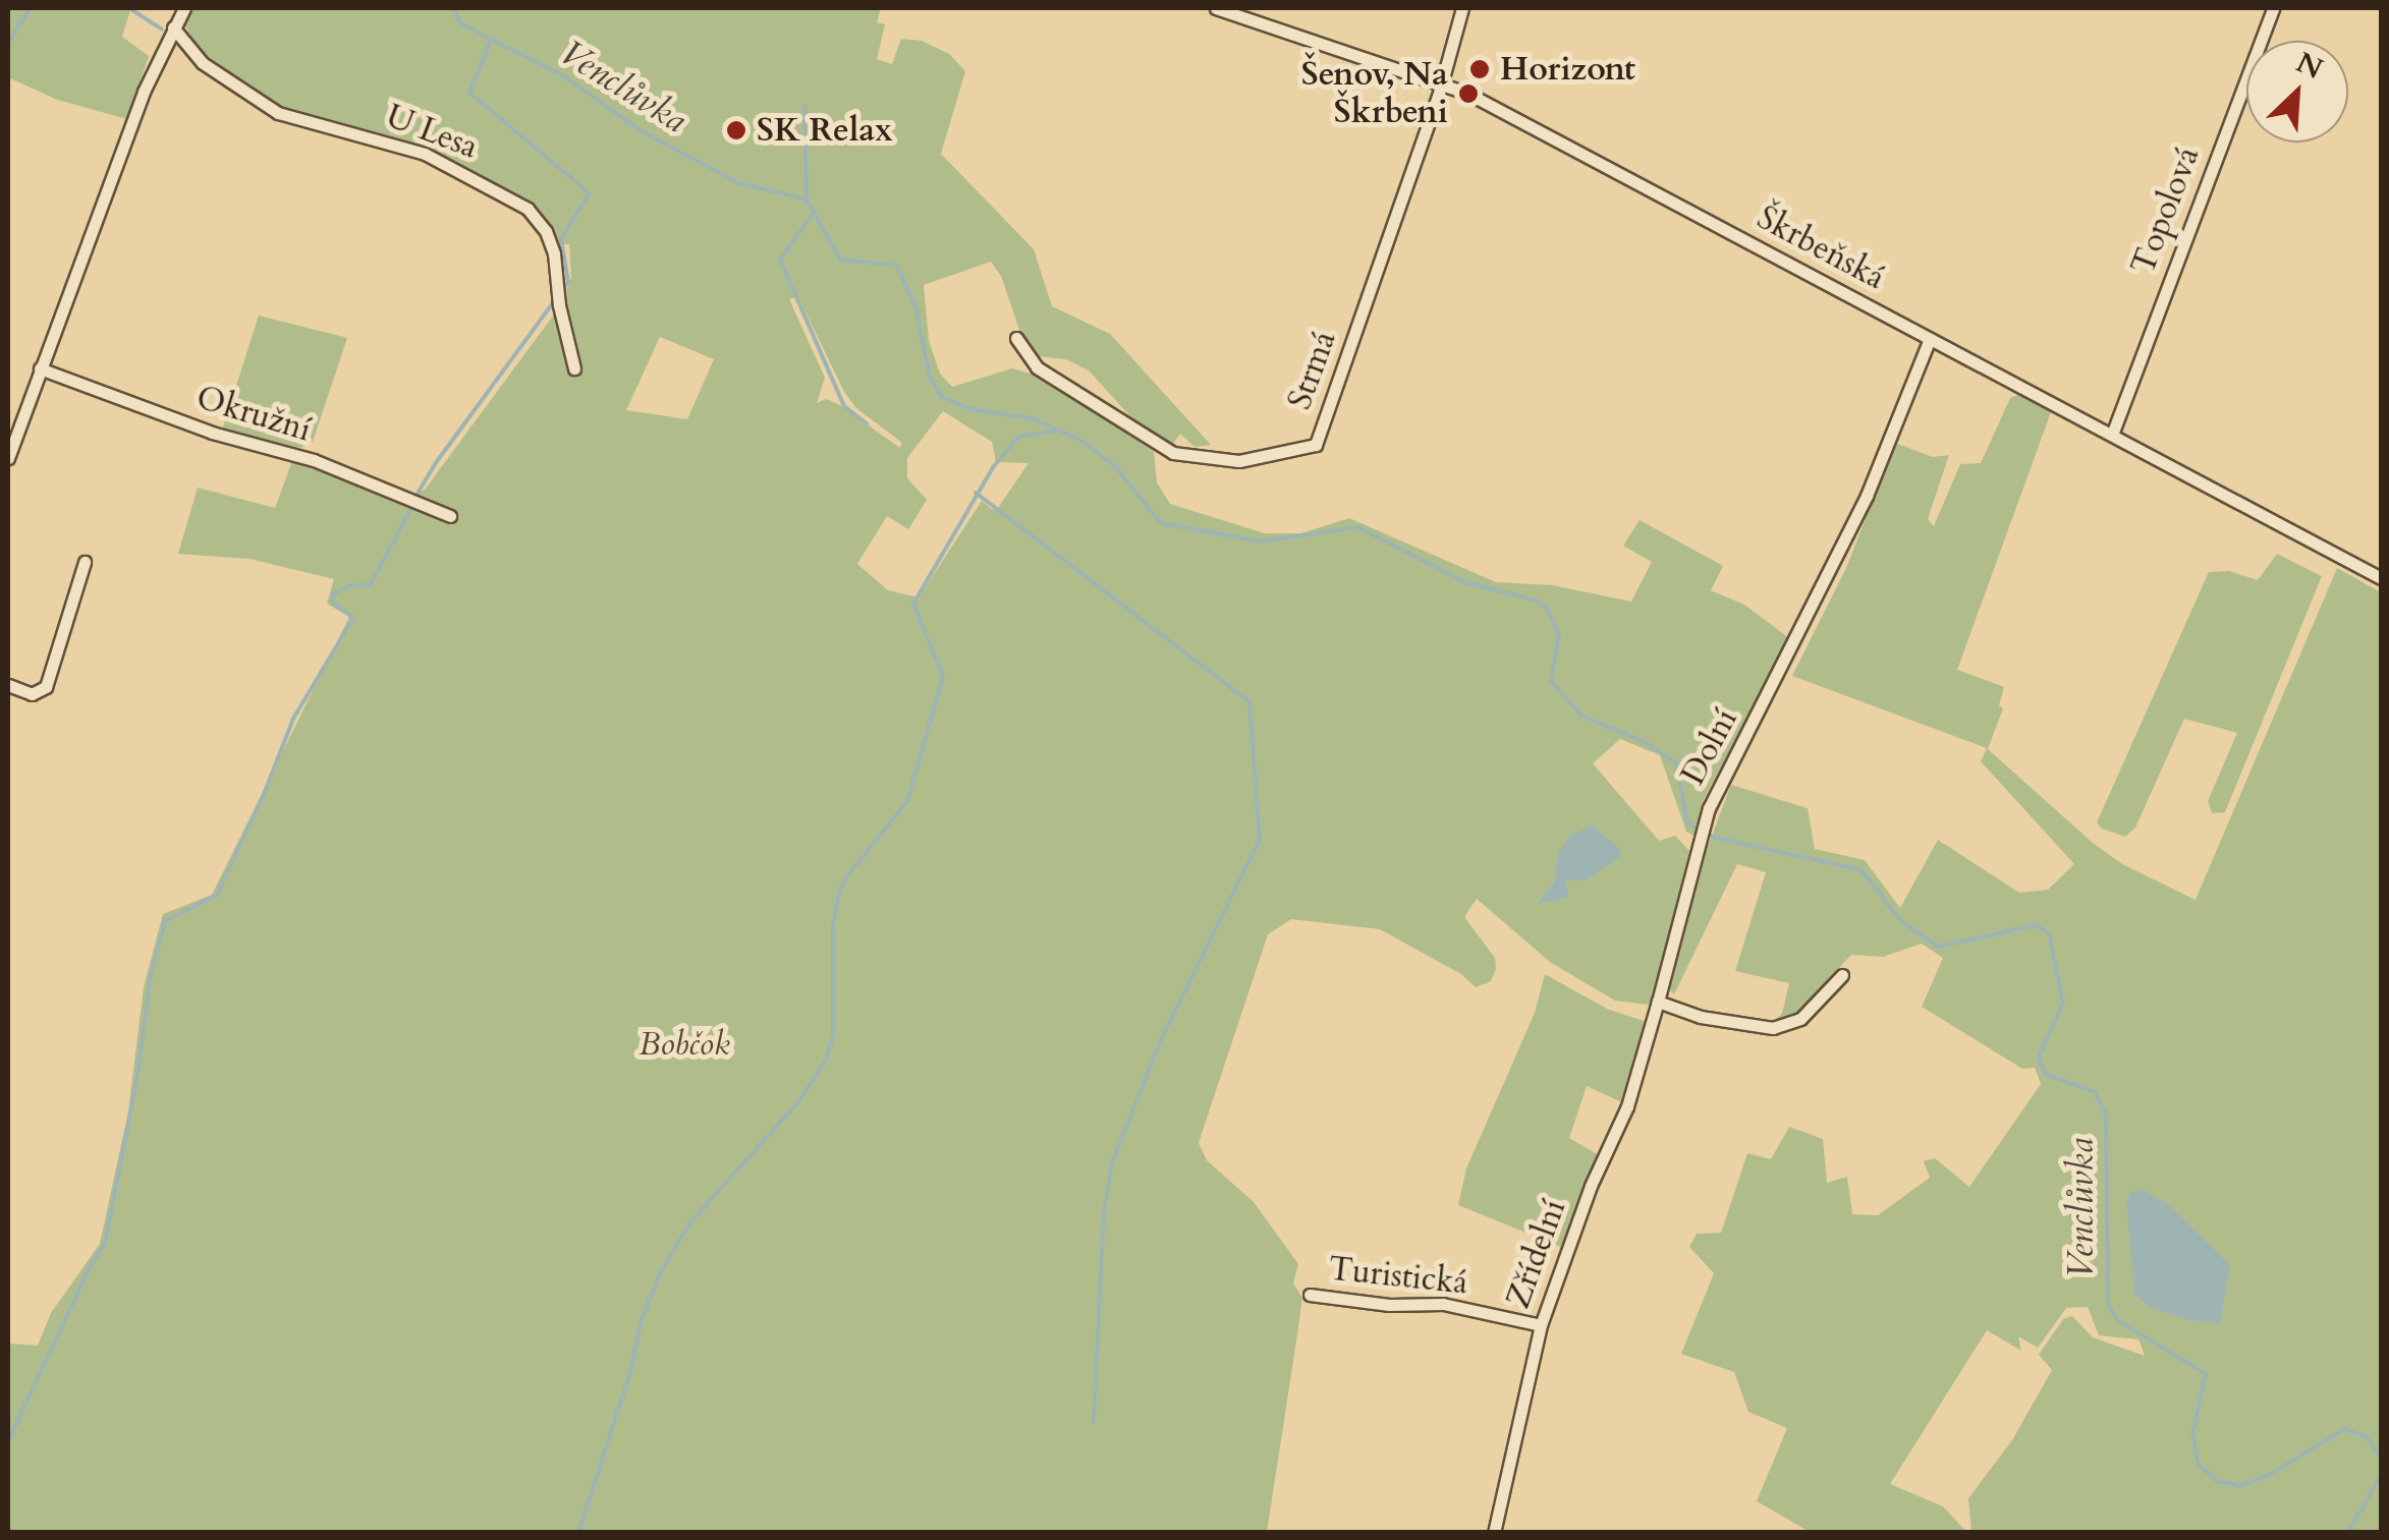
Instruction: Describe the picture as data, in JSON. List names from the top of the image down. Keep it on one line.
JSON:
{"streets":{"street":["U Lesa","Topolová","Škrbeňská","Strmá","Okružní","Dolní","Zřídelní","Turistická"]},"crossings":[["Topolová","Škrbeňská"],["Škrbeňská","Strmá"],["Škrbeňská","Dolní"],["Dolní","Zřídelní"],["Zřídelní","Turistická"]],"water":["Venclůvka"],"parks":["Bobčok"],"places":["Horizont","Šenov, Na Škrbeni","SK Relax"],"north":"top right"}
